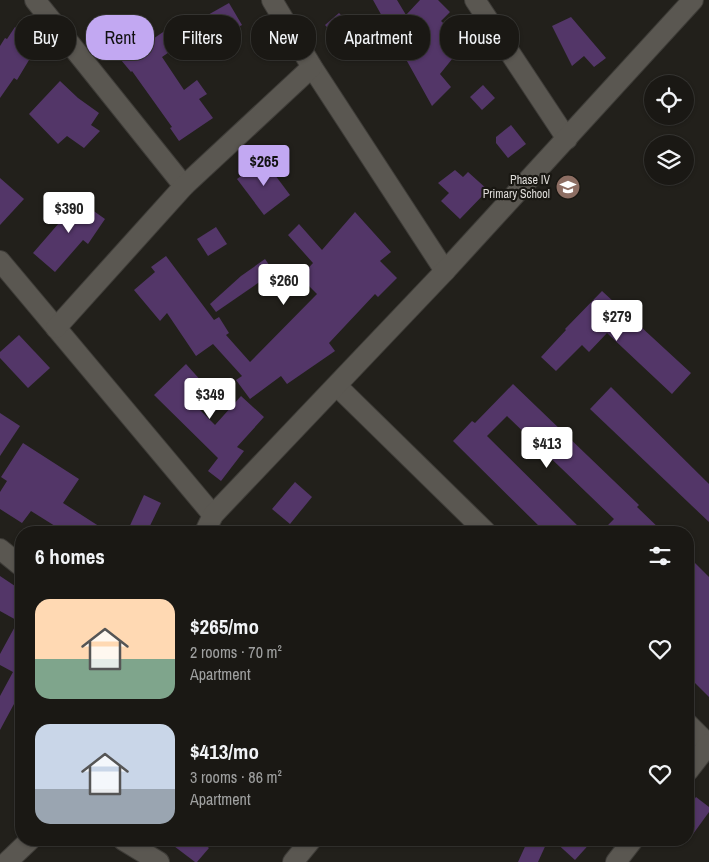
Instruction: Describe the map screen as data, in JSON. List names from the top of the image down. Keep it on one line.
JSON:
{"places":{"school or university":["Phase IV Primary School"]},"page":{"chip":["Buy","Rent","Filters","New","Apartment","House"],"price":["$265","$390","$260","$279","$349","$413"],"heading":"6 homes","list":[{"name":"$265/mo","note":"2 rooms · 70 m² · Apartment"},{"name":"$413/mo","note":"3 rooms · 86 m² · Apartment"}]}}
